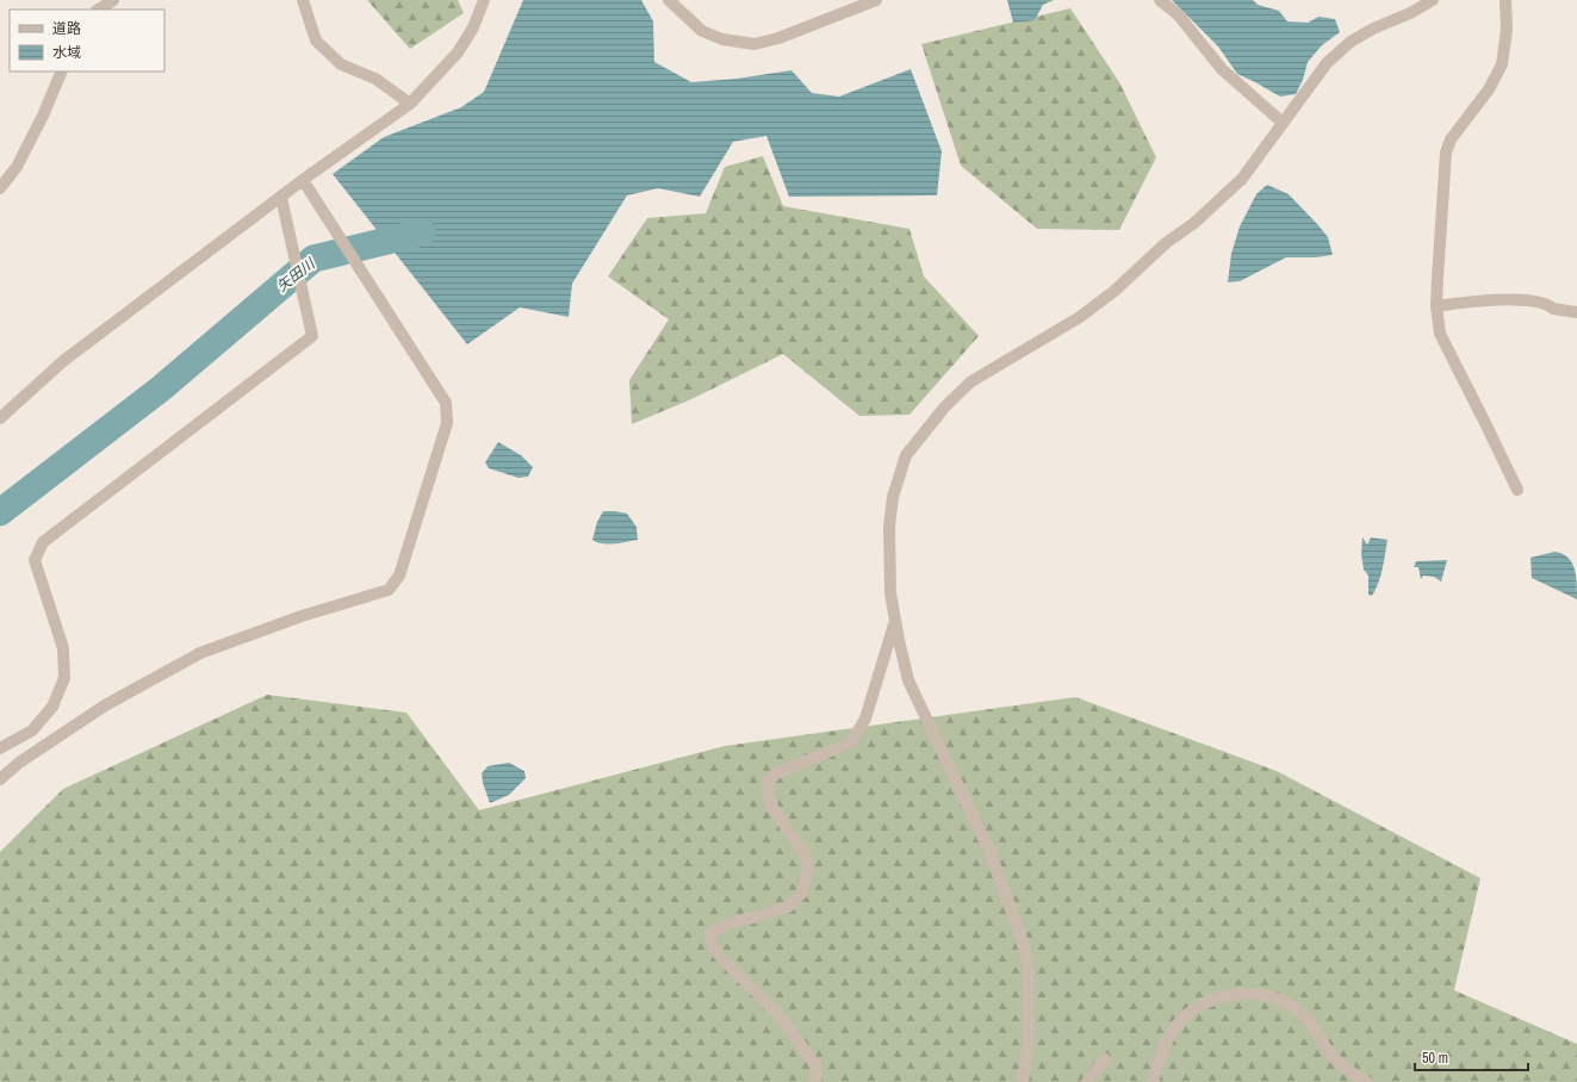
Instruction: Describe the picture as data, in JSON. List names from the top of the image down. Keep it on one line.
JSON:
{"water":["矢田川"],"legend":["道路","水域"],"scale_bar":"50 m"}
